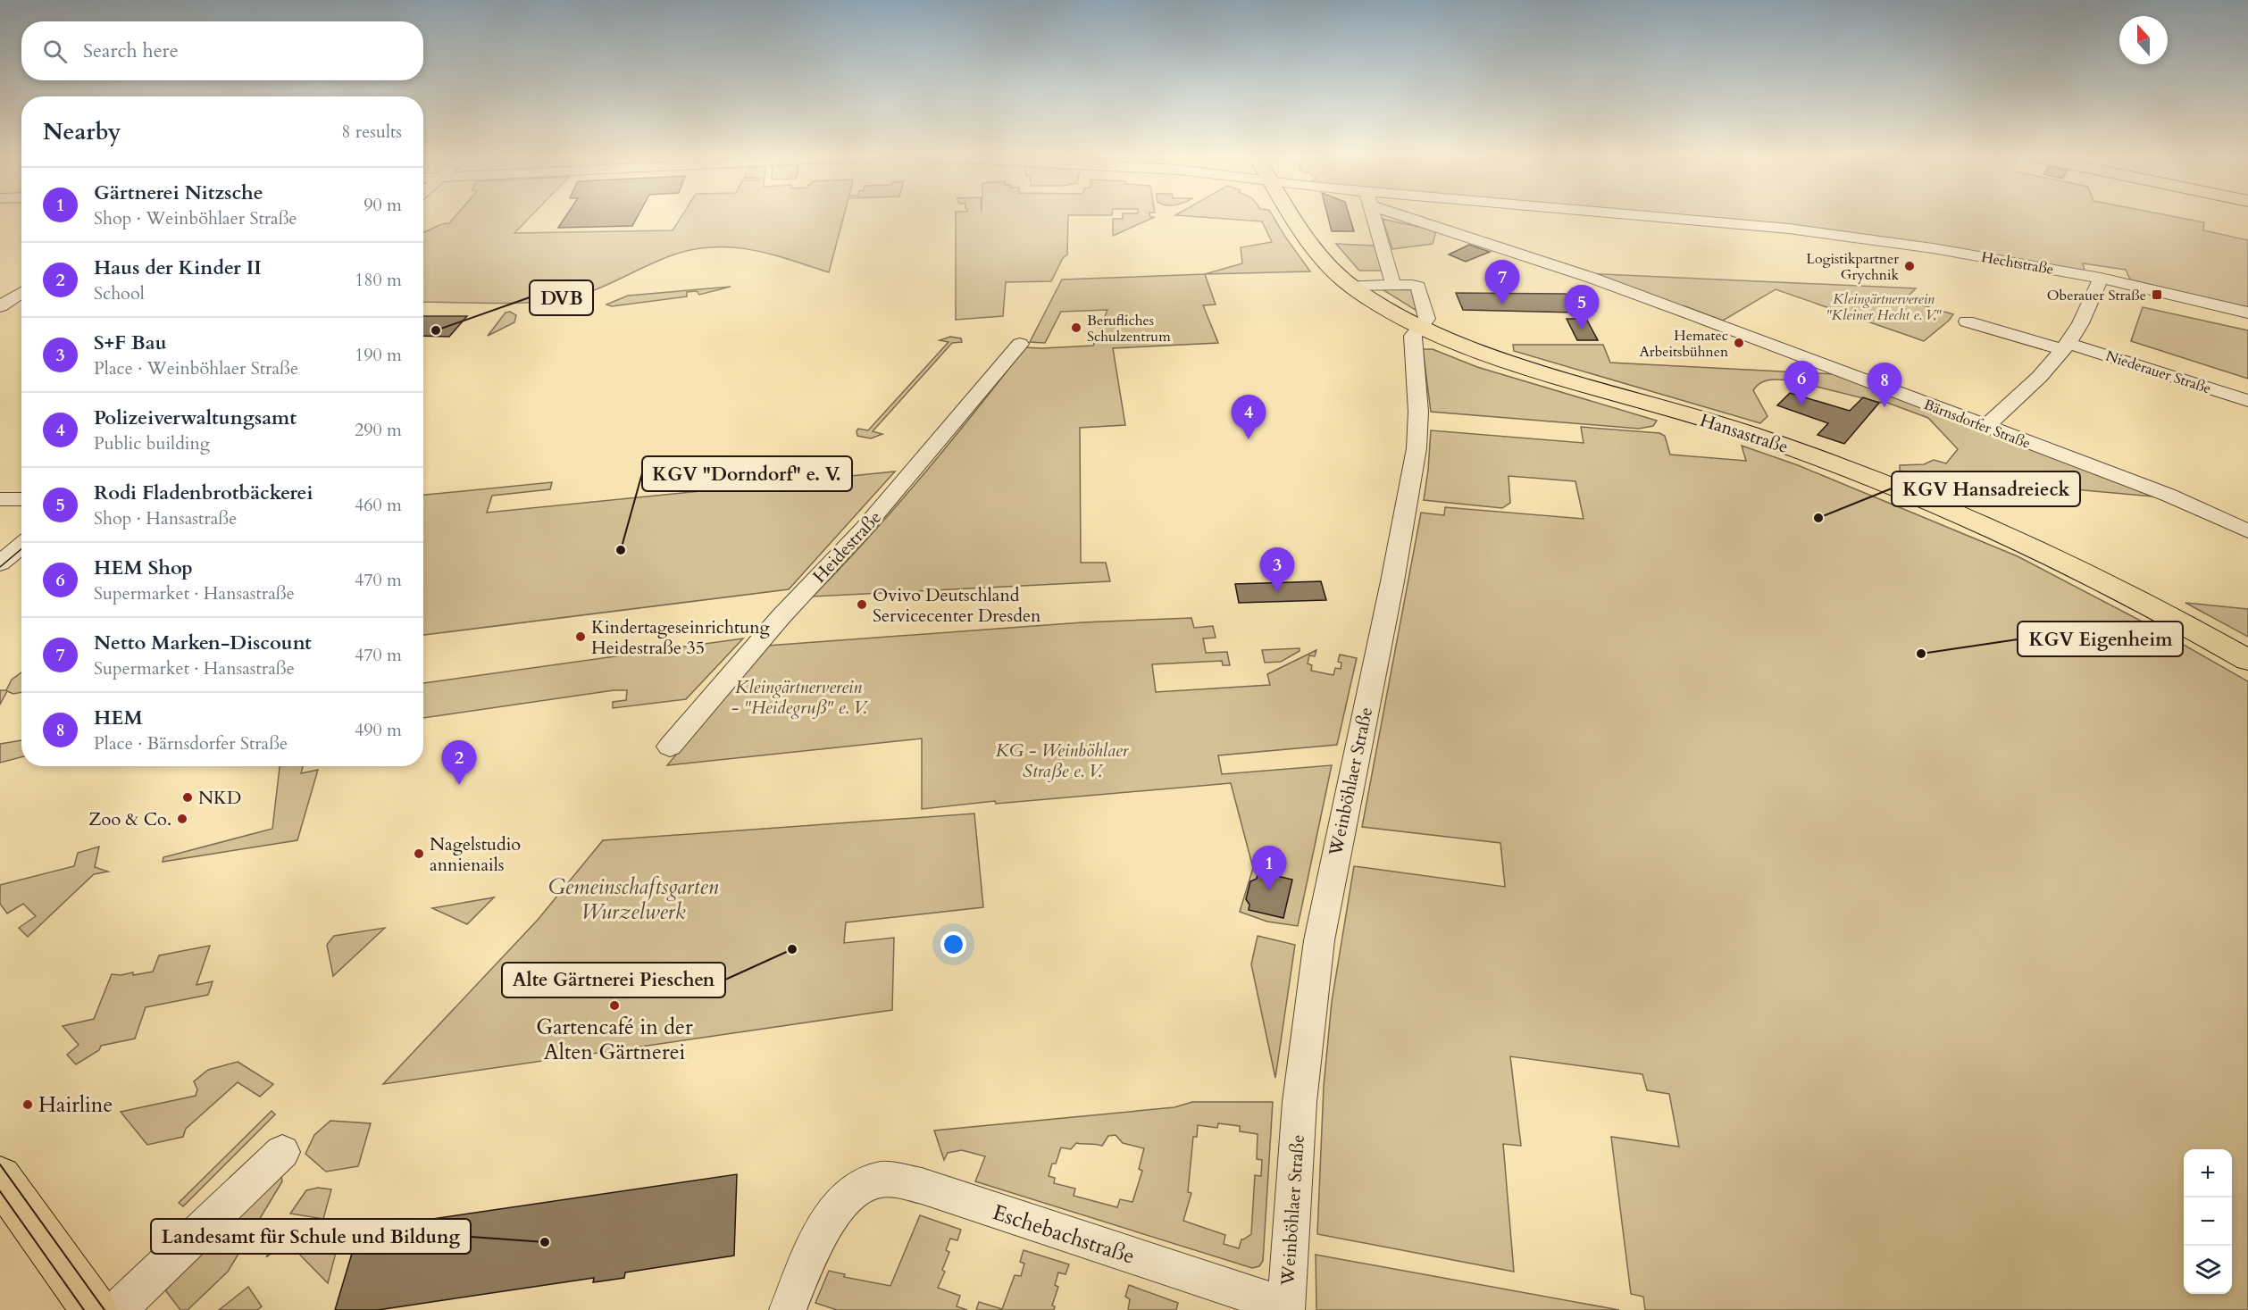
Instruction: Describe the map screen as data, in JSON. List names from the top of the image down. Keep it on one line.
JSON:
{"streets":{"main road":["Hansastraße"],"street":["Hechtstraße","Niederauer Straße","Bärnsdorfer Straße","Heidestraße","Weinböhlaer Straße","Eschebachstraße"]},"crossings":[["Hansastraße","Weinböhlaer Straße"],["Weinböhlaer Straße","Eschebachstraße"]],"parks":["Kleingärtnerverein \"Kleiner Hecht e. V.\"","Kleingärtnerverein - \"Heidegruß\" e. V.","KG - Weinböhlaer Straße e. V.","Gemeinschaftsgarten Wurzelwerk"],"places":{"other":["Logistikpartner Grychnik","Berufliches Schulzentrum","DVB","Hematec Arbeitsbühnen","KGV Hansadreieck","KGV \"Dorndorf\" e. V.","Ovivo Deutschland Servicecenter Dresden","Kindertageseinrichtung Heidestraße 35","KGV Eigenheim","NKD","Zoo & Co.","Nagelstudio annienails","Alte Gärtnerei Pieschen","Gartencafé in der Alten Gärtnerei","Hairline","Landesamt für Schule und Bildung"],"transit":["Oberauer Straße"]},"north":"top","page":{"search":"Search here","heading":["Nearby","8 results"],"list":[{"mark":"1","name":"Gärtnerei Nitzsche","note":"Shop · Weinböhlaer Straße","value":"90 m"},{"mark":"2","name":"Haus der Kinder II","note":"School","value":"180 m"},{"mark":"3","name":"S+F Bau","note":"Place · Weinböhlaer Straße","value":"190 m"},{"mark":"4","name":"Polizeiverwaltungsamt","note":"Public building","value":"290 m"},{"mark":"5","name":"Rodi Fladenbrotbäckerei","note":"Shop · Hansastraße","value":"460 m"},{"mark":"6","name":"HEM Shop","note":"Supermarket · Hansastraße","value":"470 m"},{"mark":"7","name":"Netto Marken-Discount","note":"Supermarket · Hansastraße","value":"470 m"},{"mark":"8","name":"HEM","note":"Place · Bärnsdorfer Straße","value":"490 m"}],"pins":["7","5","6","8","4","3","2","1"],"map_buttons":["+","−"]}}
